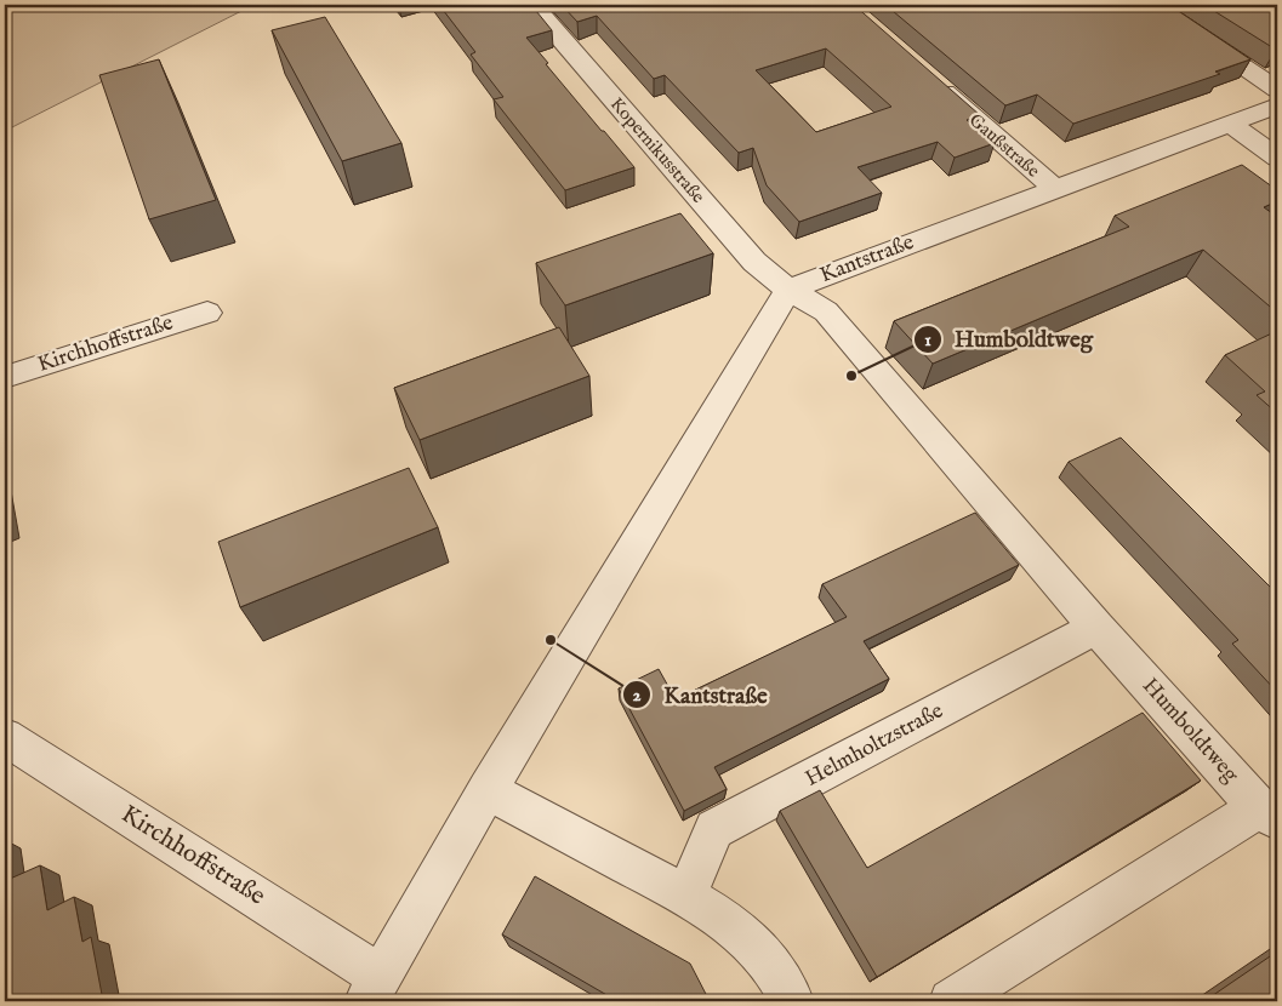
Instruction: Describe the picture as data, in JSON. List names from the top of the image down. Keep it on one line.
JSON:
{"streets":{"street":["Gaußstraße","Kopernikusstraße","Kantstraße","Kirchhoffstraße","Humboldtweg","Helmholtzstraße"]},"crossings":[["Gaußstraße","Kantstraße"],["Kopernikusstraße","Kantstraße"],["Kopernikusstraße","Humboldtweg"],["Kantstraße","Humboldtweg"],["Humboldtweg","Helmholtzstraße"]],"places":["Humboldtweg","Kantstraße"]}
